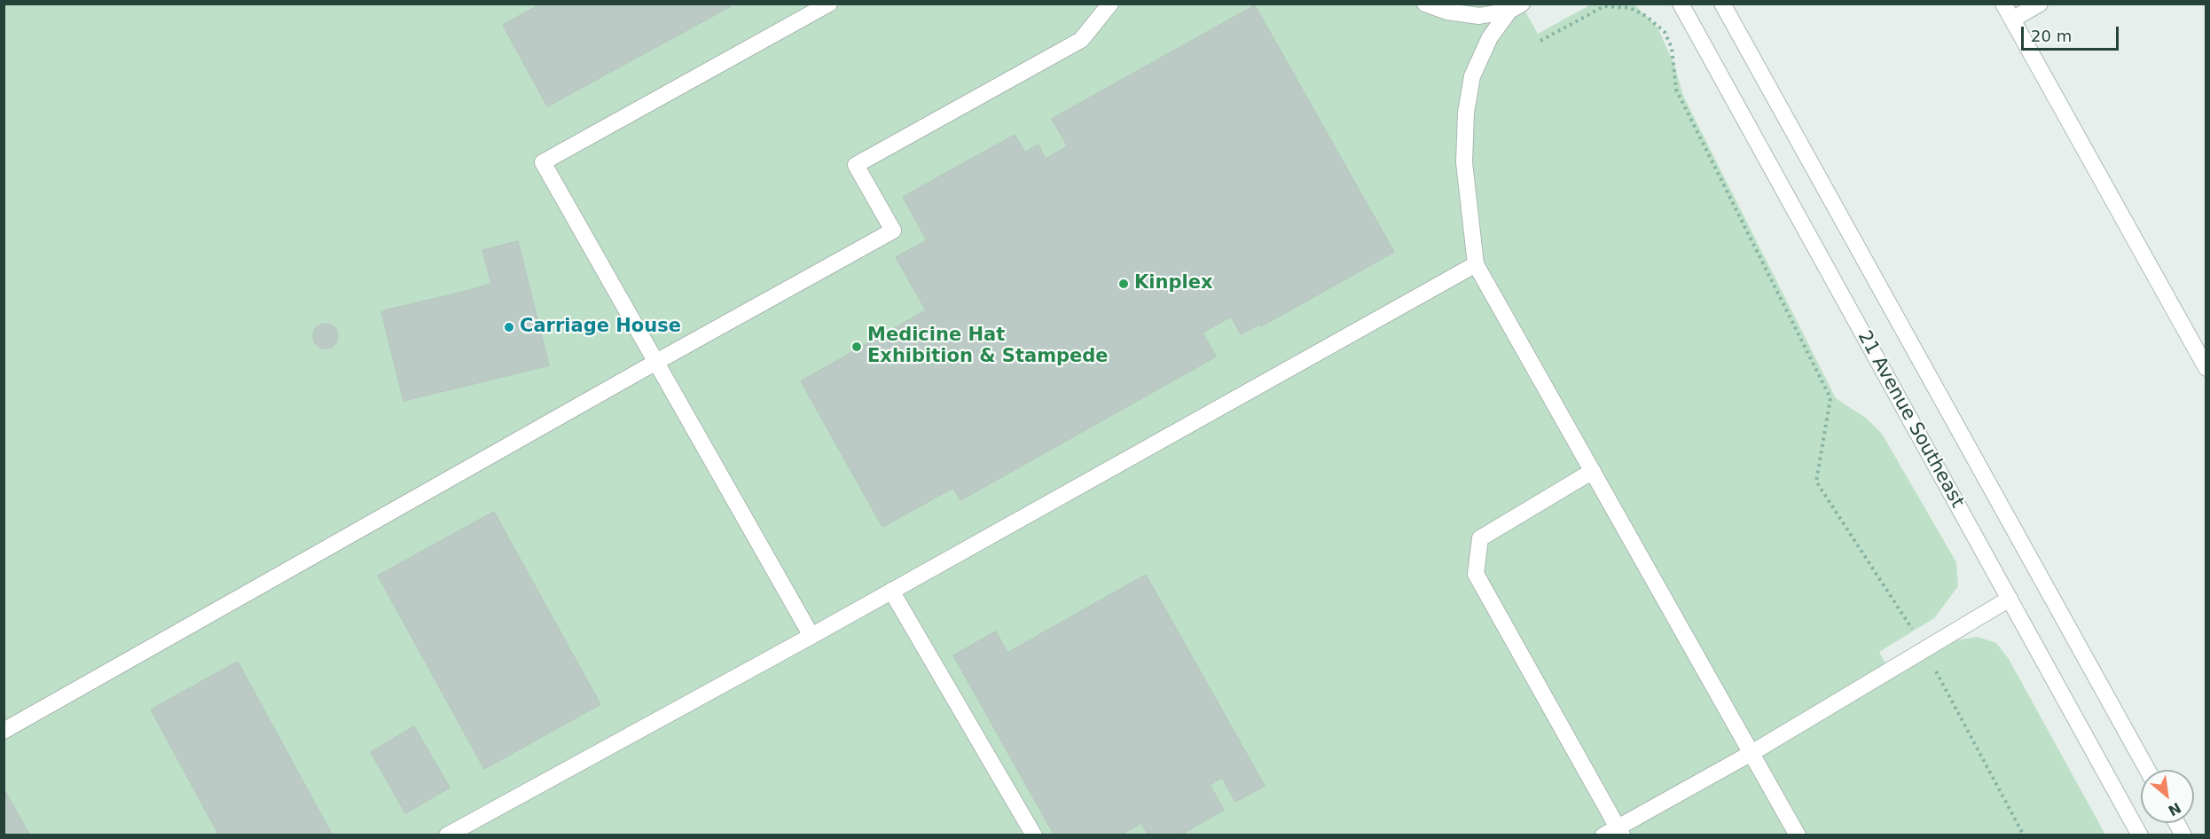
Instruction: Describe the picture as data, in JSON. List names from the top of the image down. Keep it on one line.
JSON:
{"streets":{"street":["21 Avenue Southeast"]},"places":["Kinplex","Carriage House","Medicine Hat Exhibition & Stampede"],"scale_bar":"20 m","north":"bottom right"}
